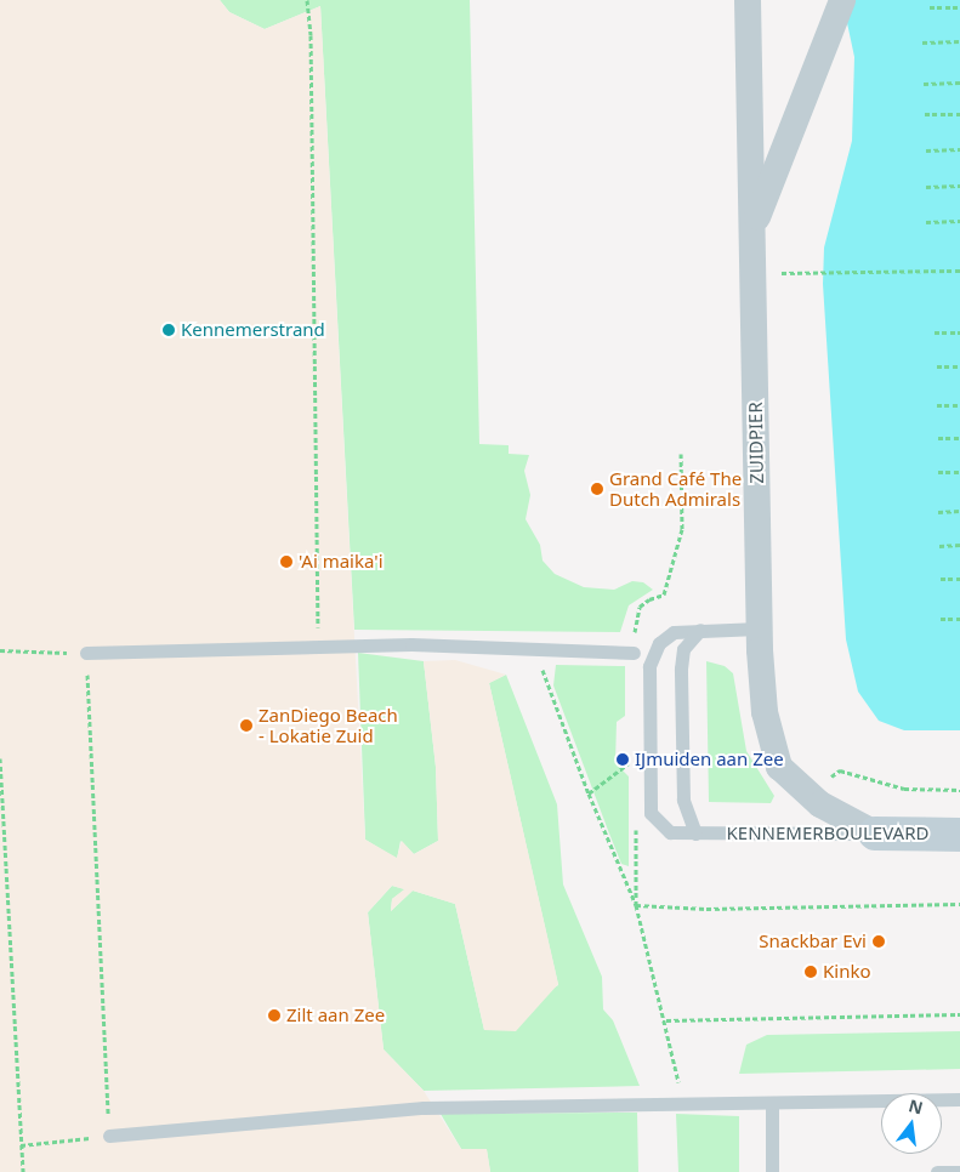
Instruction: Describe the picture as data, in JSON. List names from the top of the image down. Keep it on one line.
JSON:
{"streets":{"street":["ZUIDPIER","KENNEMERBOULEVARD"]},"crossings":[["ZUIDPIER","KENNEMERBOULEVARD"]],"places":["Kennemerstrand","Grand Café The Dutch Admirals","'Ai maika'i","ZanDiego Beach - Lokatie Zuid","IJmuiden aan Zee","Snackbar Evi","Kinko","Zilt aan Zee"],"north":"top"}
